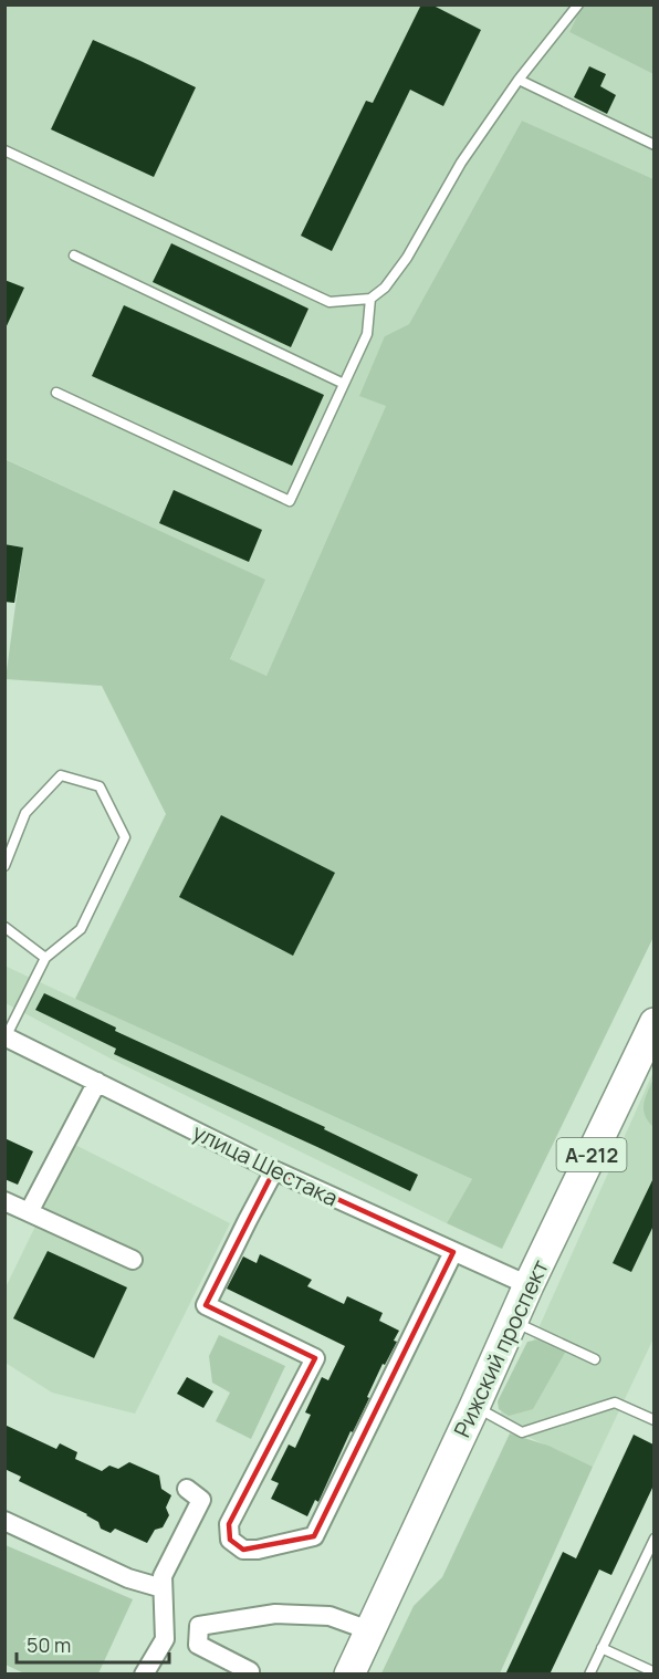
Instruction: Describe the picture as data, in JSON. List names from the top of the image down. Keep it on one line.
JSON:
{"streets":{"highway":["А-212","Рижский проспект"],"street":["улица Шестака"]},"crossings":[["улица Шестака","Рижский проспект"]],"scale_bar":"50 m"}
